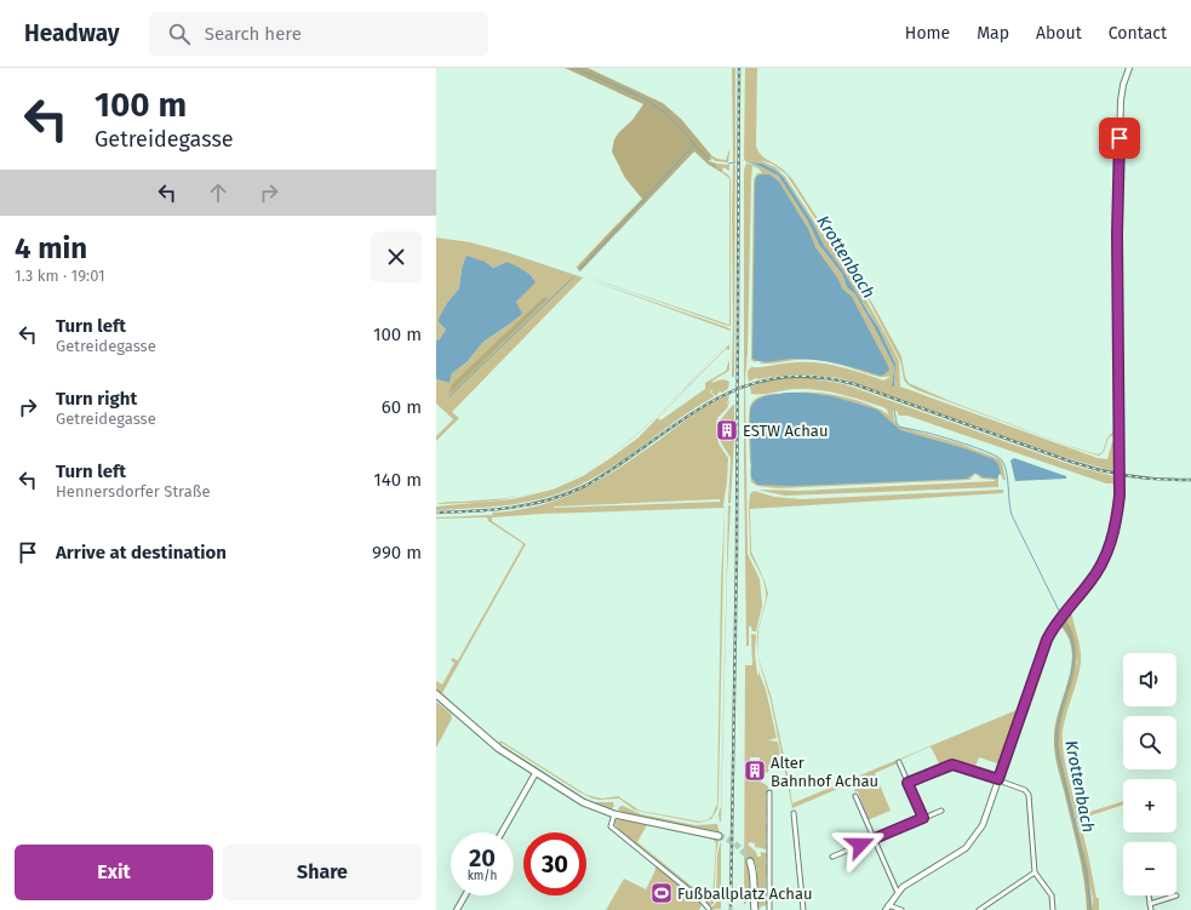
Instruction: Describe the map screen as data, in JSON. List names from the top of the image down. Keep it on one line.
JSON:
{"water":["Krottenbach"],"places":{"building":["ESTW Achau","Alter Bahnhof Achau"],"sports":["Fußballplatz Achau"]},"page":{"header":"Headway","search":"Search here","nav":["Home","Map","About","Contact"],"turn":["100 m","Getreidegasse"],"heading":["4 min","1.3 km · 19:01"],"list":[{"name":"Turn left","note":"Getreidegasse","value":"100 m"},{"name":"Turn right","note":"Getreidegasse","value":"60 m"},{"name":"Turn left","note":"Hennersdorfer Straße","value":"140 m"},{"name":"Arrive at destination","value":"990 m"}],"map_buttons":["+","−"],"speed":"20 km/h","limit":"30","buttons":["Exit","Share"]}}
